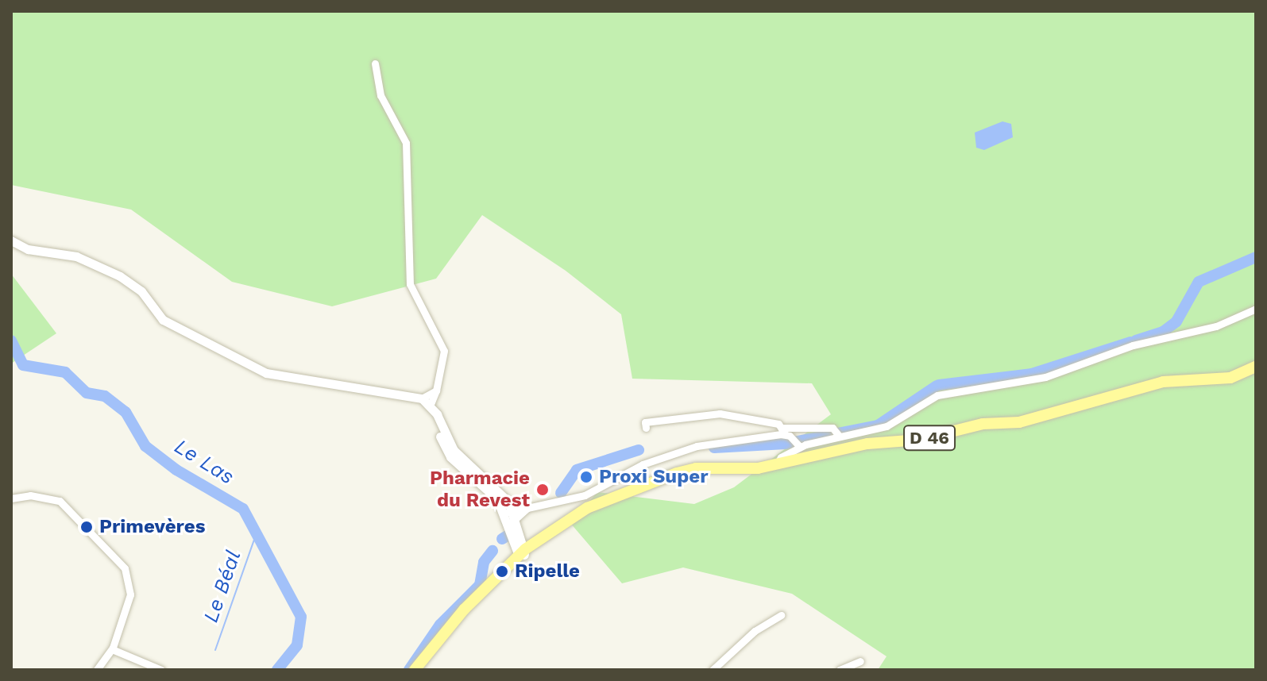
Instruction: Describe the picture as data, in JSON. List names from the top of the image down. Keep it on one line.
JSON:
{"streets":{"main road":["D 46"]},"water":["Le Las","Le Béal"],"places":["Proxi Super","Pharmacie du Revest","Primevères","Ripelle"]}
